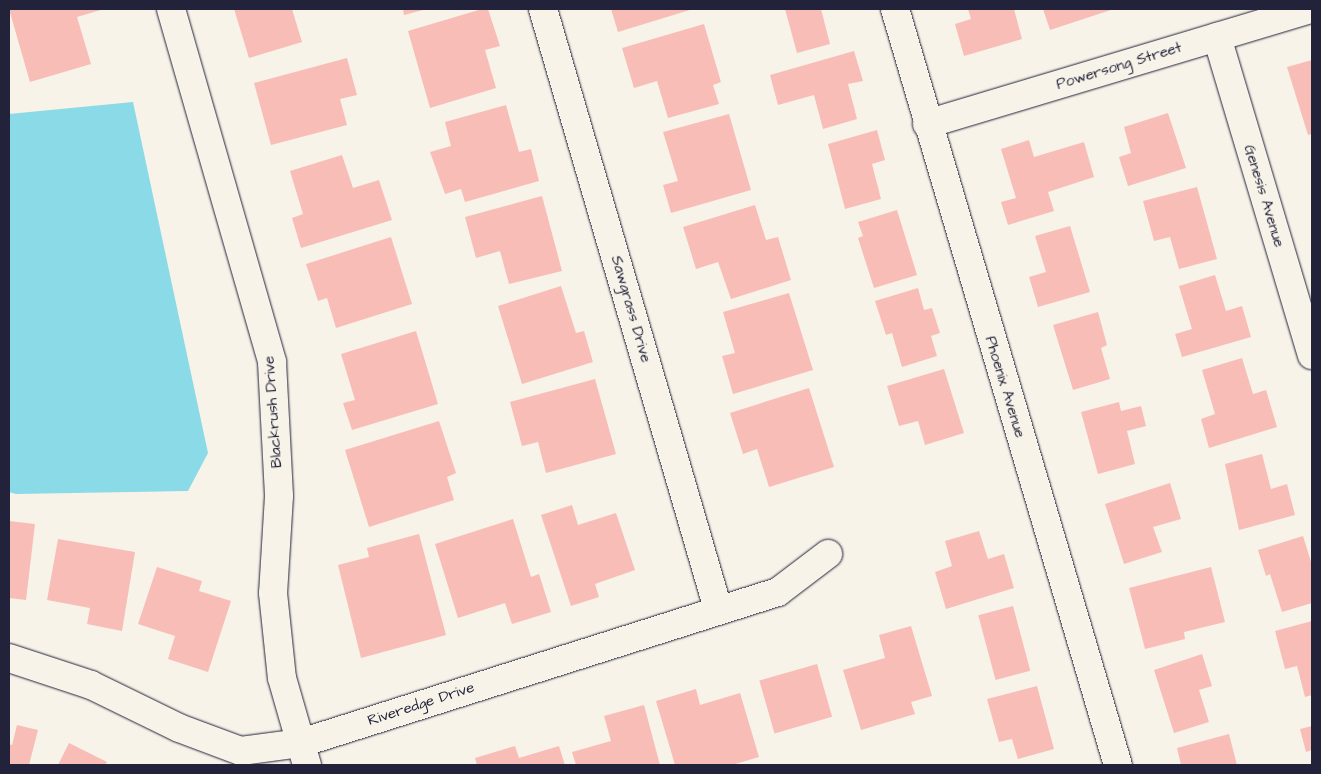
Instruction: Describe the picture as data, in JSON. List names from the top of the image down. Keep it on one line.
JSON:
{"streets":{"street":["Powersong Street","Genesis Avenue","Sawgrass Drive","Phoenix Avenue","Blackrush Drive","Riveredge Drive"]},"crossings":[["Powersong Street","Genesis Avenue"],["Powersong Street","Phoenix Avenue"],["Sawgrass Drive","Riveredge Drive"],["Blackrush Drive","Riveredge Drive"]]}
